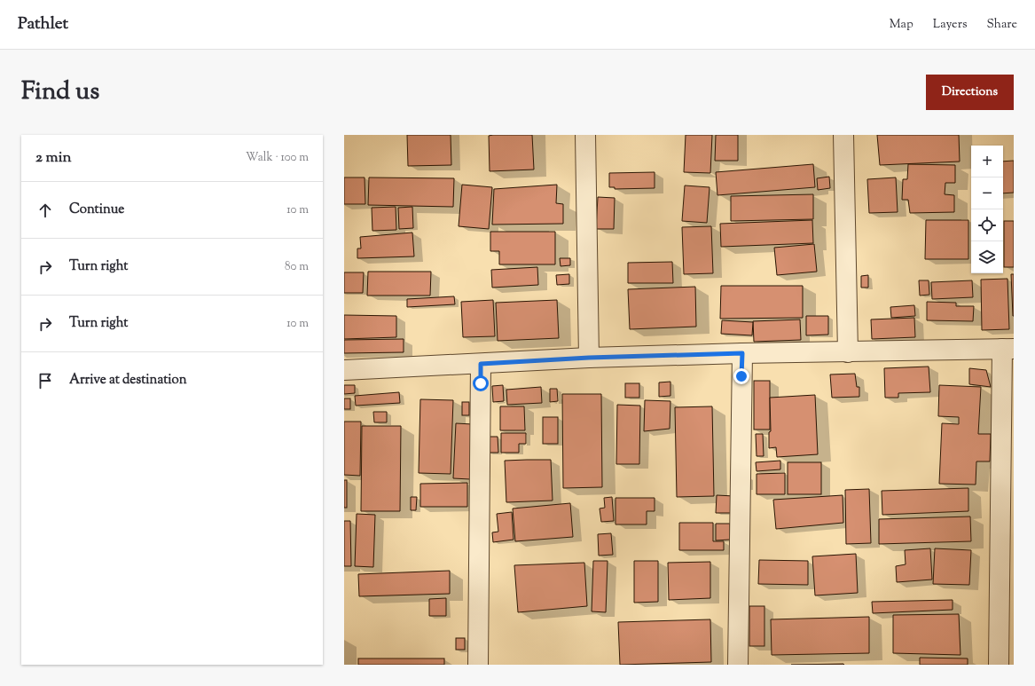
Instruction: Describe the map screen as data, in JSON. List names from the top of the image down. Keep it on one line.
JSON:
{"page":{"header":"Pathlet","nav":["Map","Layers","Share"],"title":"Find us","buttons":"Directions","heading":["2 min","Walk · 100 m"],"map_buttons":["+","−"],"list":[["Continue","10 m"],["Turn right","80 m"],["Turn right","10 m"],"Arrive at destination"]}}
